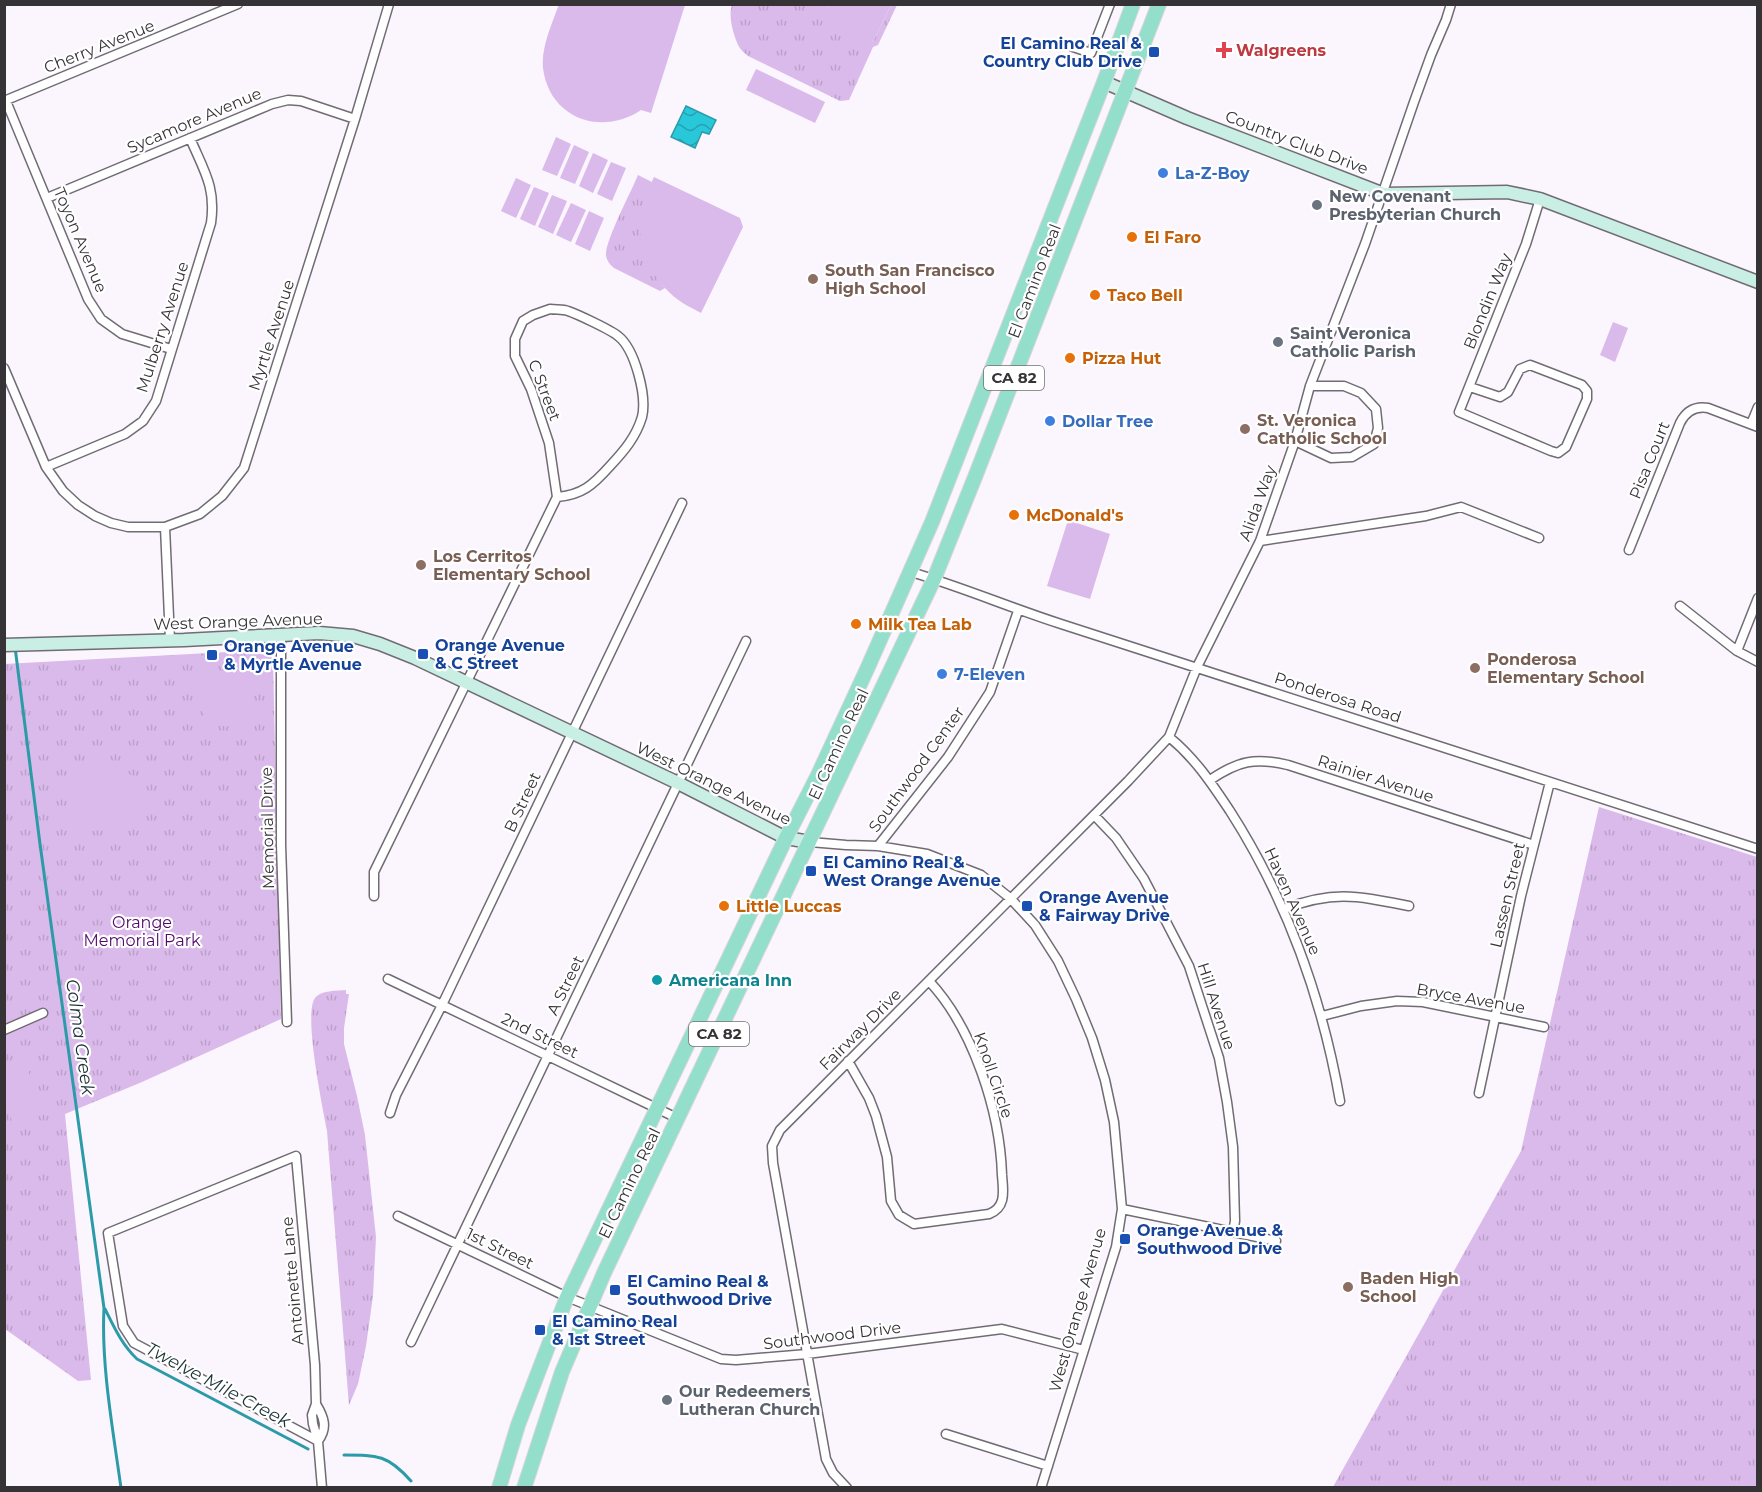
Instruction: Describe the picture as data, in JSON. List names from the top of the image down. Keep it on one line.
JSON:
{"streets":{"main road":["El Camino Real","CA 82"],"street":["Cherry Avenue","Sycamore Avenue","Country Club Drive","Toyon Avenue","Blondin Way","Mulberry Avenue","Myrtle Avenue","C Street","Pisa Court","Alida Way","West Orange Avenue","Ponderosa Road","Southwood Center","Rainier Avenue","B Street","Memorial Drive","Lassen Street","Haven Avenue","A Street","Bryce Avenue","Hill Avenue","Fairway Drive","2nd Street","Knoll Circle","1st Street","Antoinette Lane","Southwood Drive"]},"crossings":[["Cherry Avenue","Toyon Avenue"],["Sycamore Avenue","Toyon Avenue"],["Sycamore Avenue","Mulberry Avenue"],["Sycamore Avenue","Myrtle Avenue"],["Country Club Drive","El Camino Real"],["Country Club Drive","Blondin Way"],["Country Club Drive","Alida Way"],["Toyon Avenue","Mulberry Avenue"],["El Camino Real","West Orange Avenue"],["El Camino Real","Ponderosa Road"],["El Camino Real","2nd Street"],["El Camino Real","1st Street"],["El Camino Real","Southwood Drive"],["Alida Way","Ponderosa Road"],["Alida Way","Fairway Drive"],["West Orange Avenue","Southwood Center"],["West Orange Avenue","B Street"],["West Orange Avenue","Memorial Drive"],["West Orange Avenue","A Street"],["West Orange Avenue","Fairway Drive"],["West Orange Avenue","Southwood Drive"],["Ponderosa Road","Southwood Center"],["Ponderosa Road","Lassen Street"],["Ponderosa Road","Fairway Drive"],["Rainier Avenue","Lassen Street"],["Rainier Avenue","Haven Avenue"],["B Street","2nd Street"],["Lassen Street","Bryce Avenue"],["Haven Avenue","Bryce Avenue"],["Haven Avenue","Fairway Drive"],["A Street","2nd Street"],["A Street","1st Street"],["Hill Avenue","Fairway Drive"],["Fairway Drive","Knoll Circle"],["Fairway Drive","Southwood Drive"],["1st Street","Southwood Drive"]],"water":["Colma Creek","Twelve Mile Creek"],"parks":["Orange Memorial Park"],"places":{"health":["Walgreens"],"transit":["El Camino Real & Country Club Drive","Orange Avenue & C Street","Orange Avenue & Myrtle Avenue","El Camino Real & West Orange Avenue","Orange Avenue & Fairway Drive","Orange Avenue & Southwood Drive","El Camino Real & Southwood Drive","El Camino Real & 1st Street"],"other":["La-Z-Boy","New Covenant Presbyterian Church","El Faro","South San Francisco High School","Taco Bell","Saint Veronica Catholic Parish","Pizza Hut","Dollar Tree","St. Veronica Catholic School","McDonald's","Los Cerritos Elementary School","Milk Tea Lab","Ponderosa Elementary School","7-Eleven","Little Luccas","Americana Inn","Baden High School","Our Redeemers Lutheran Church"]}}
